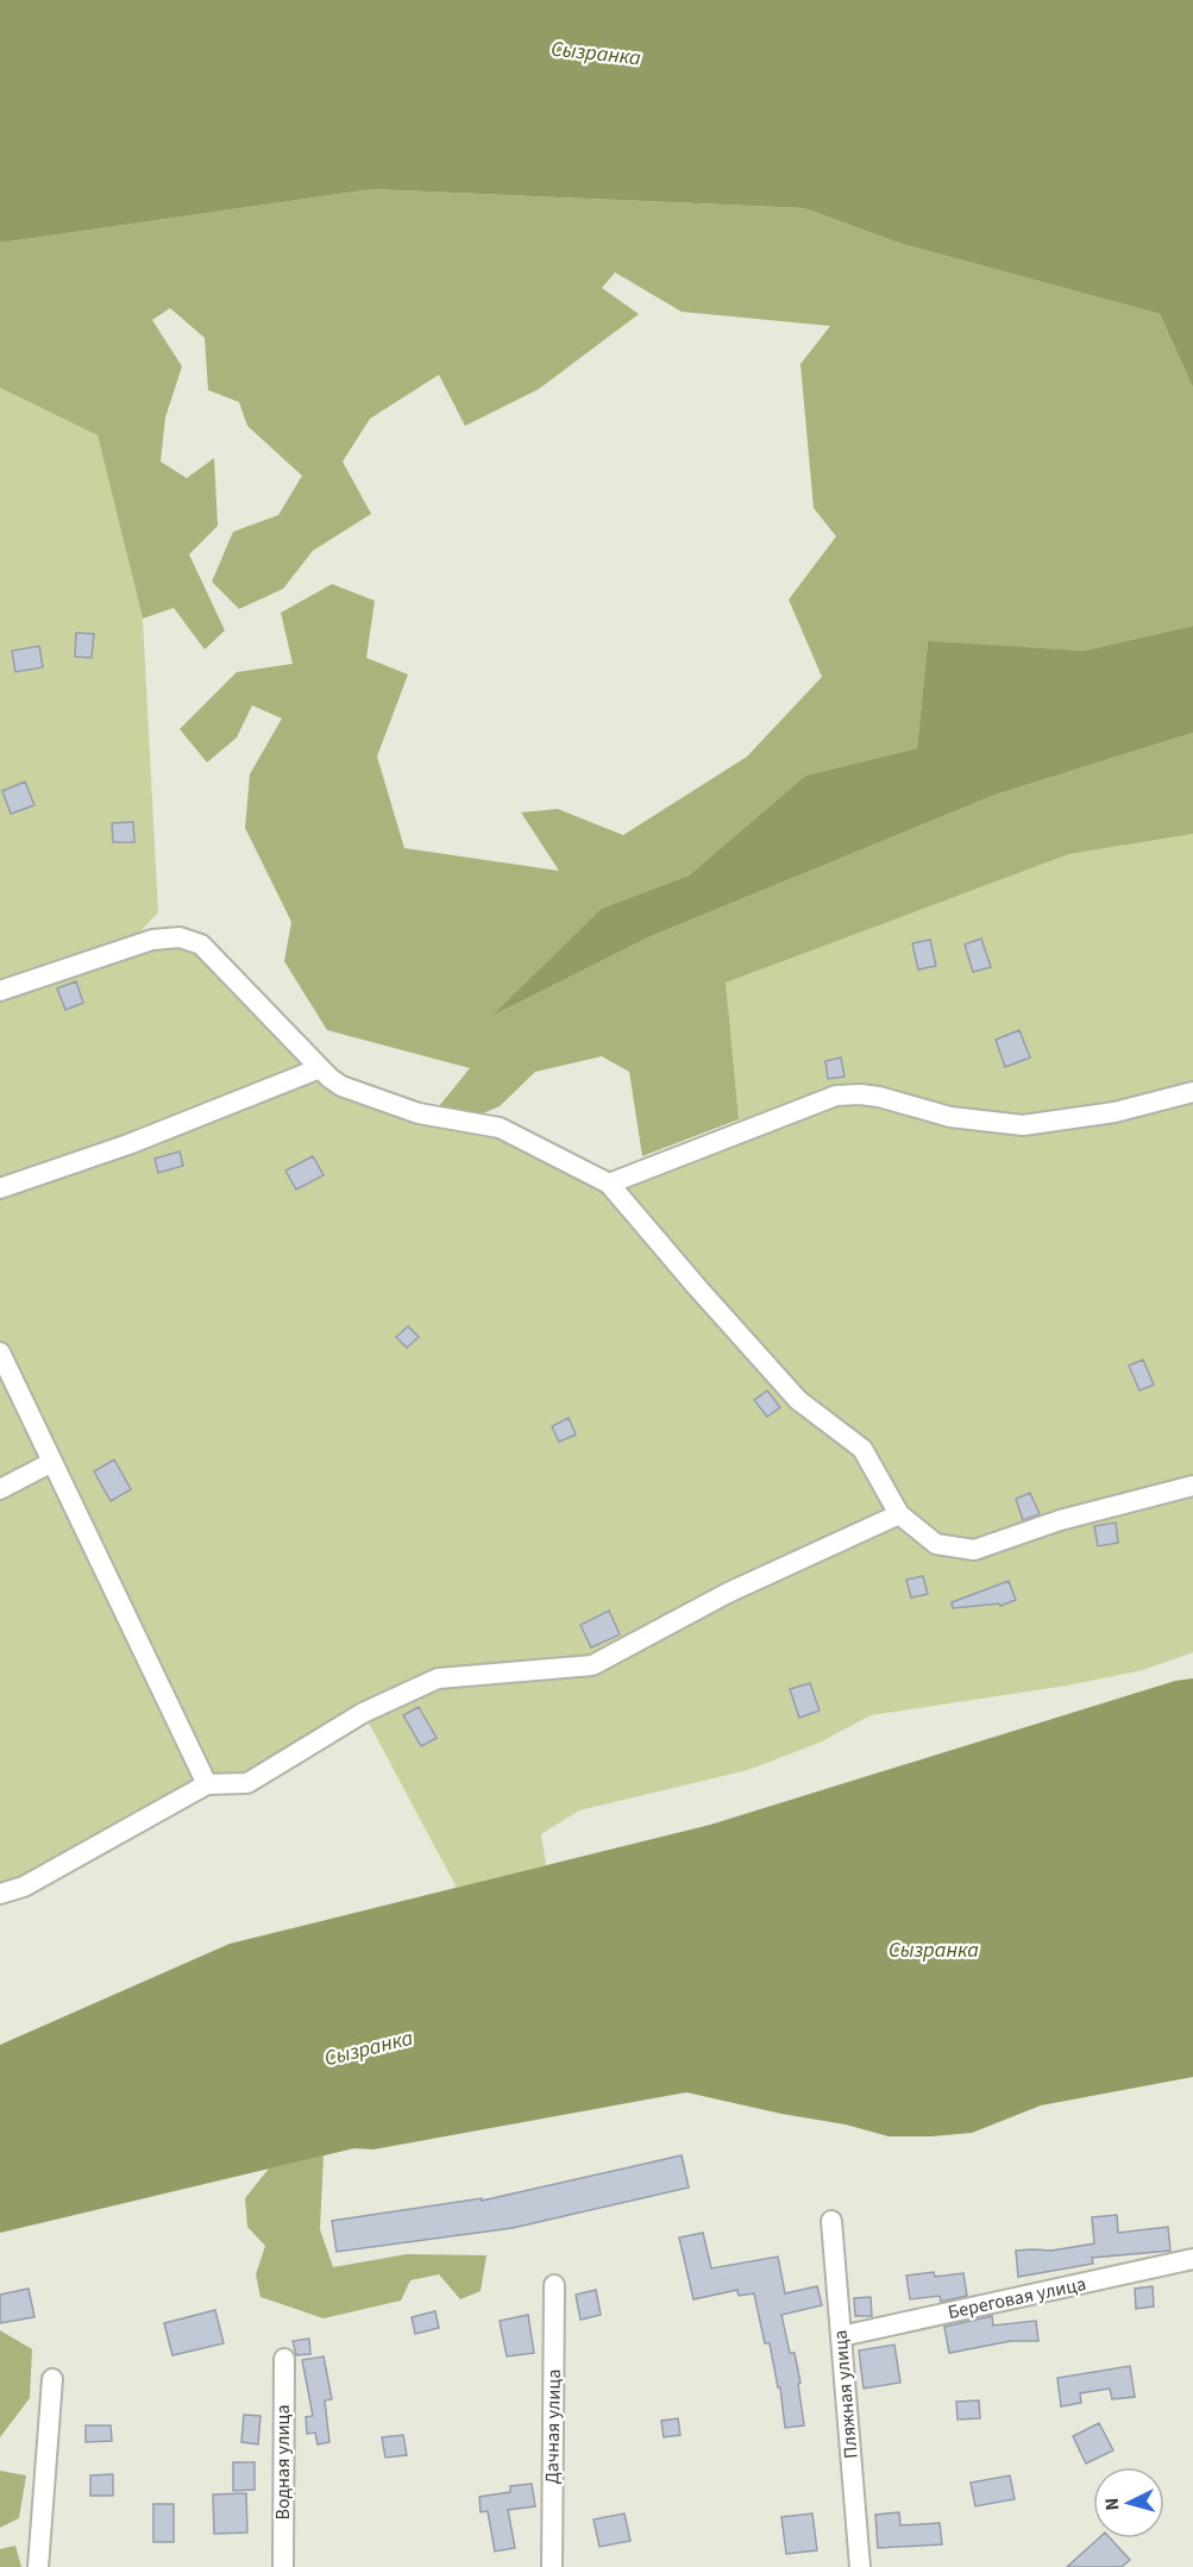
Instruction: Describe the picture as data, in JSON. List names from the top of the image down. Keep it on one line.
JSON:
{"streets":{"street":["Береговая улица","Пляжная улица","Дачная улица","Водная улица"]},"crossings":[["Береговая улица","Пляжная улица"]],"water":["Сызранка"],"north":"left"}
